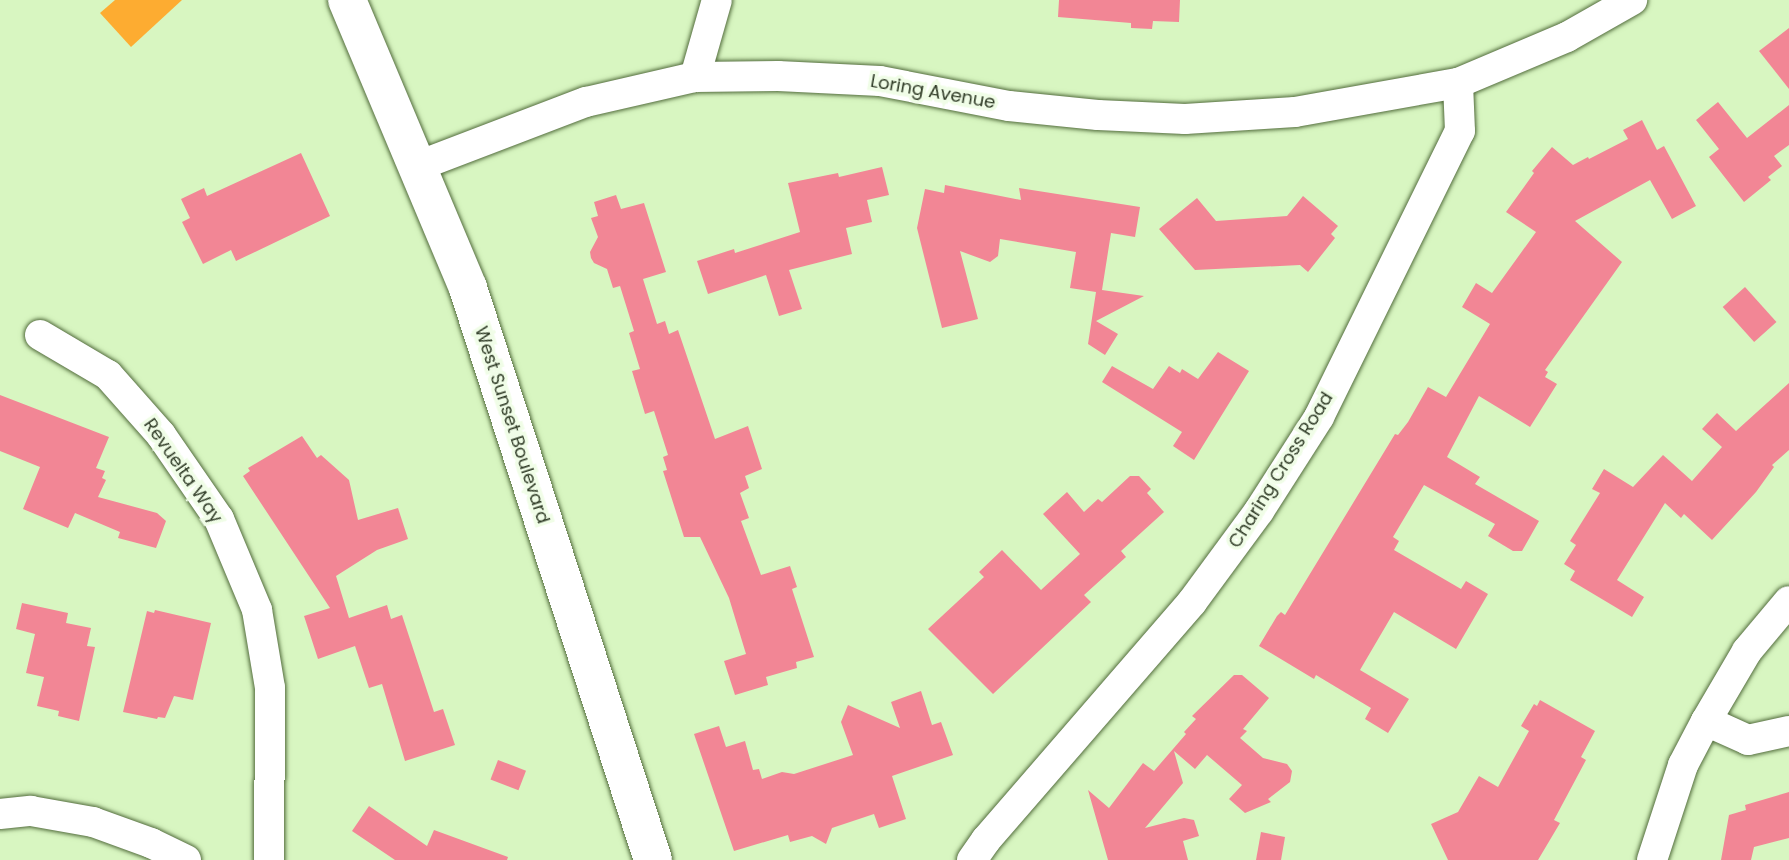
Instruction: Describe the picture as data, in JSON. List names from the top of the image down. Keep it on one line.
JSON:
{"streets":{"main road":["West Sunset Boulevard"],"street":["Loring Avenue","Charing Cross Road","Revuelta Way"]},"crossings":[["Loring Avenue","West Sunset Boulevard"],["Loring Avenue","Charing Cross Road"]]}
